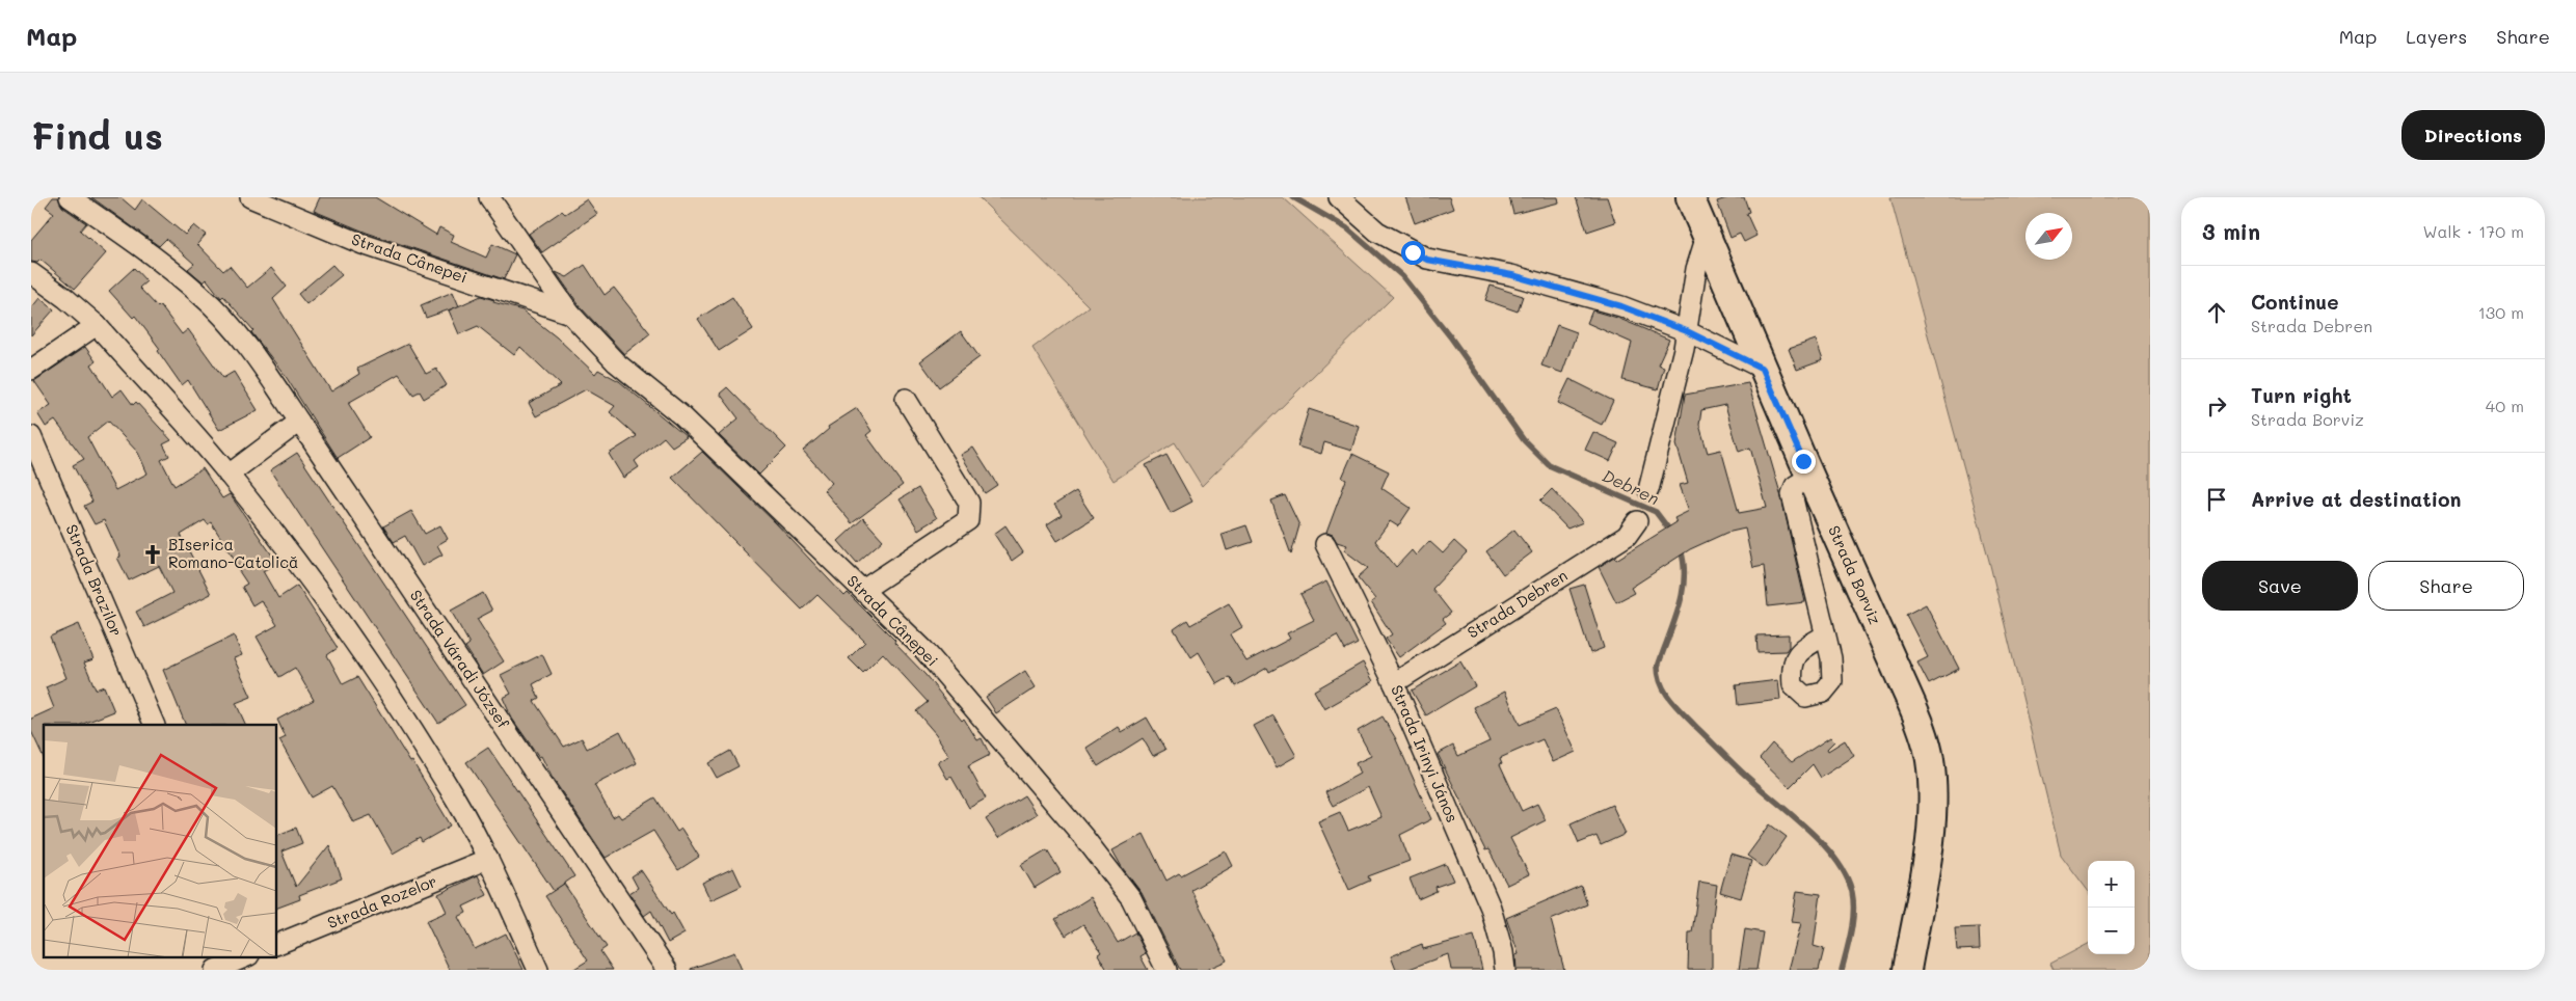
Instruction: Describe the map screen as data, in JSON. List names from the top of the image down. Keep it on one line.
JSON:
{"streets":{"main road":["Strada Borviz"],"street":["Strada Cânepei","Strada Brazilor","Strada Debren","Strada Váradi József","Strada Irinyi János","Strada Rozelor"]},"crossings":[["Strada Debren","Strada Irinyi János"]],"water":["Debren"],"places":{"church":["BIserica Romano-Catolică"]},"north":"top right","page":{"header":"Map","nav":["Map","Layers","Share"],"buttons":["Directions",["Save","Share"]],"title":"Find us","heading":["3 min","Walk · 170 m"],"list":[["Continue","Strada Debren","130 m"],["Turn right","Strada Borviz","40 m"],"Arrive at destination"],"map_buttons":["+","−"]}}
